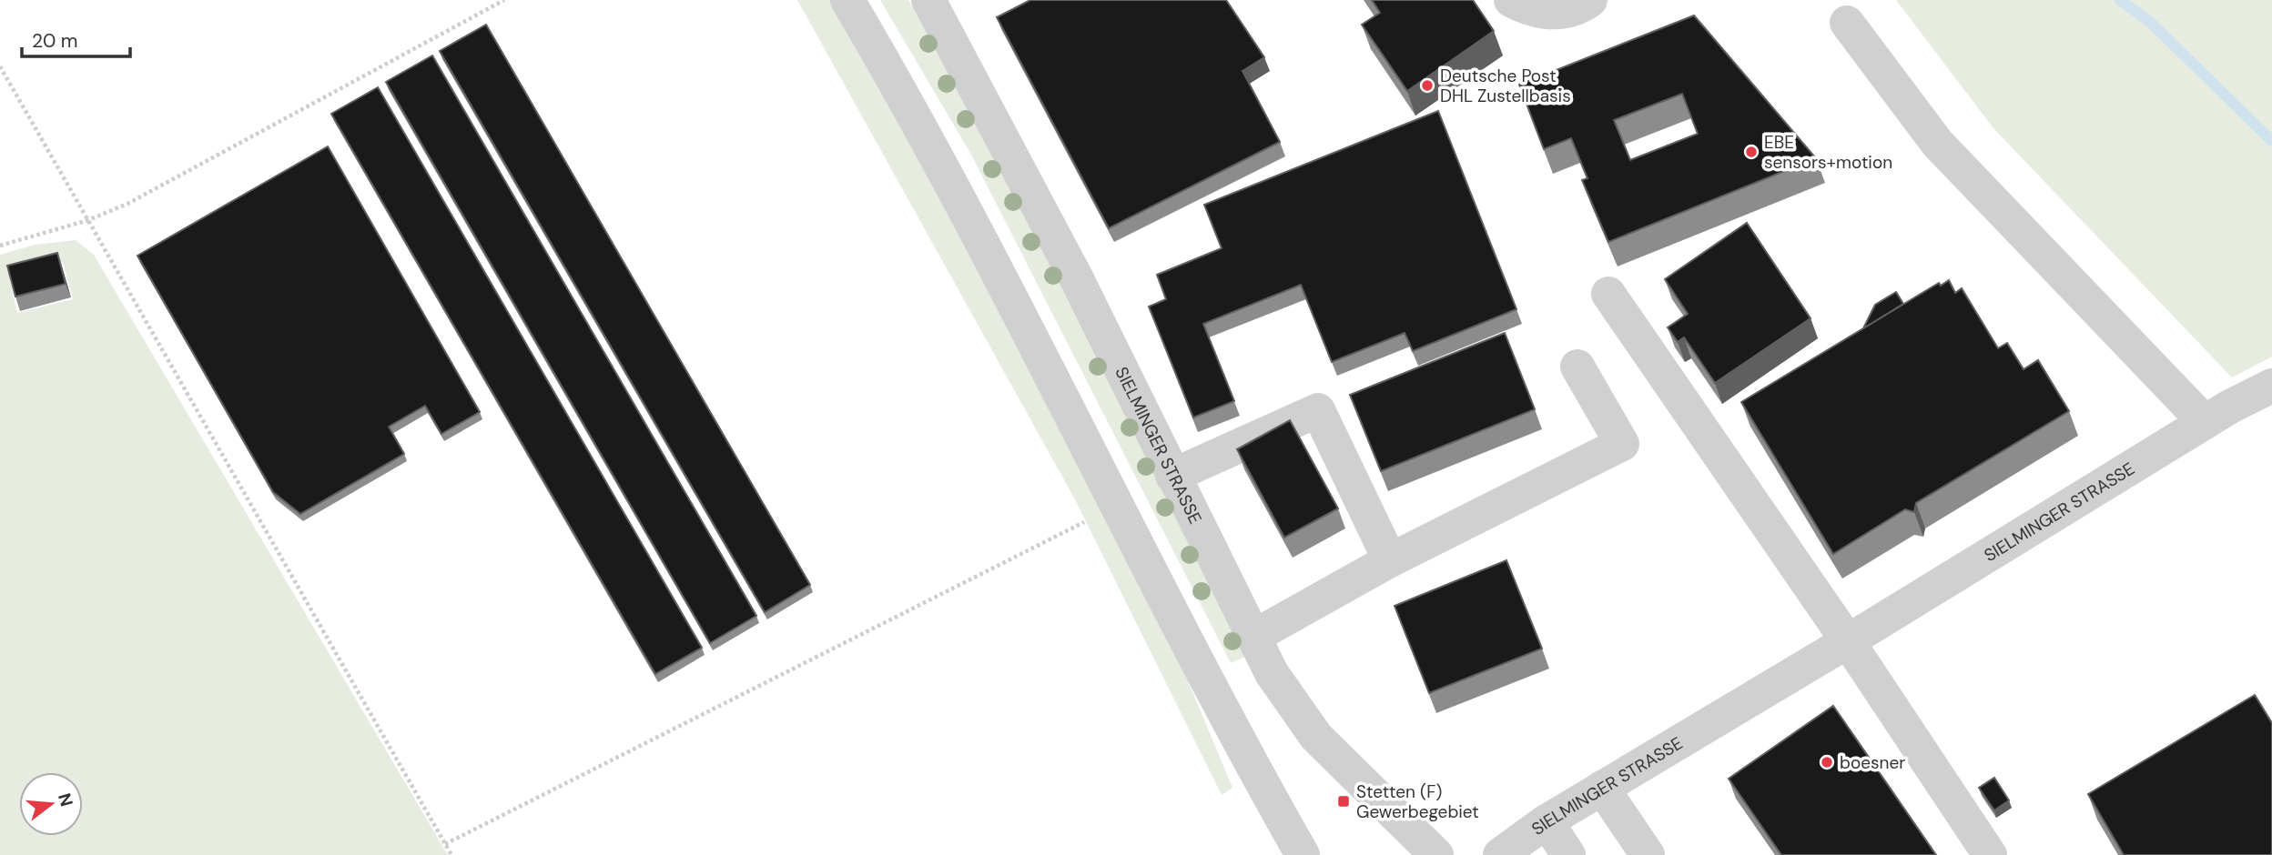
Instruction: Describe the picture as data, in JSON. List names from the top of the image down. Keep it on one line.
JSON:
{"streets":{"street":["SIELMINGER STRASSE"]},"places":{"other":["Deutsche Post DHL Zustellbasis","EBE sensors+motion","boesner"],"transit":["Stetten (F) Gewerbegebiet"]},"scale_bar":"20 m","north":"right"}
